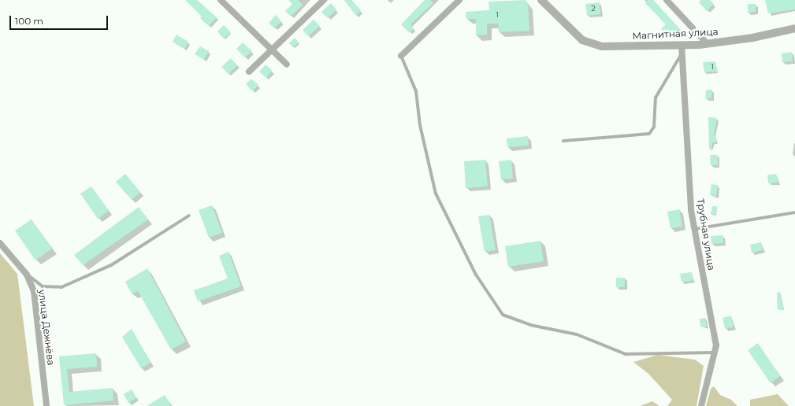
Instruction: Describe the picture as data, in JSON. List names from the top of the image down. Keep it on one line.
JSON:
{"streets":{"street":["Магнитная улица","Трубная улица","улица Дежнёва"]},"crossings":[["Магнитная улица","Трубная улица"]],"house_numbers":["2","1","1"],"scale_bar":"100 m"}
